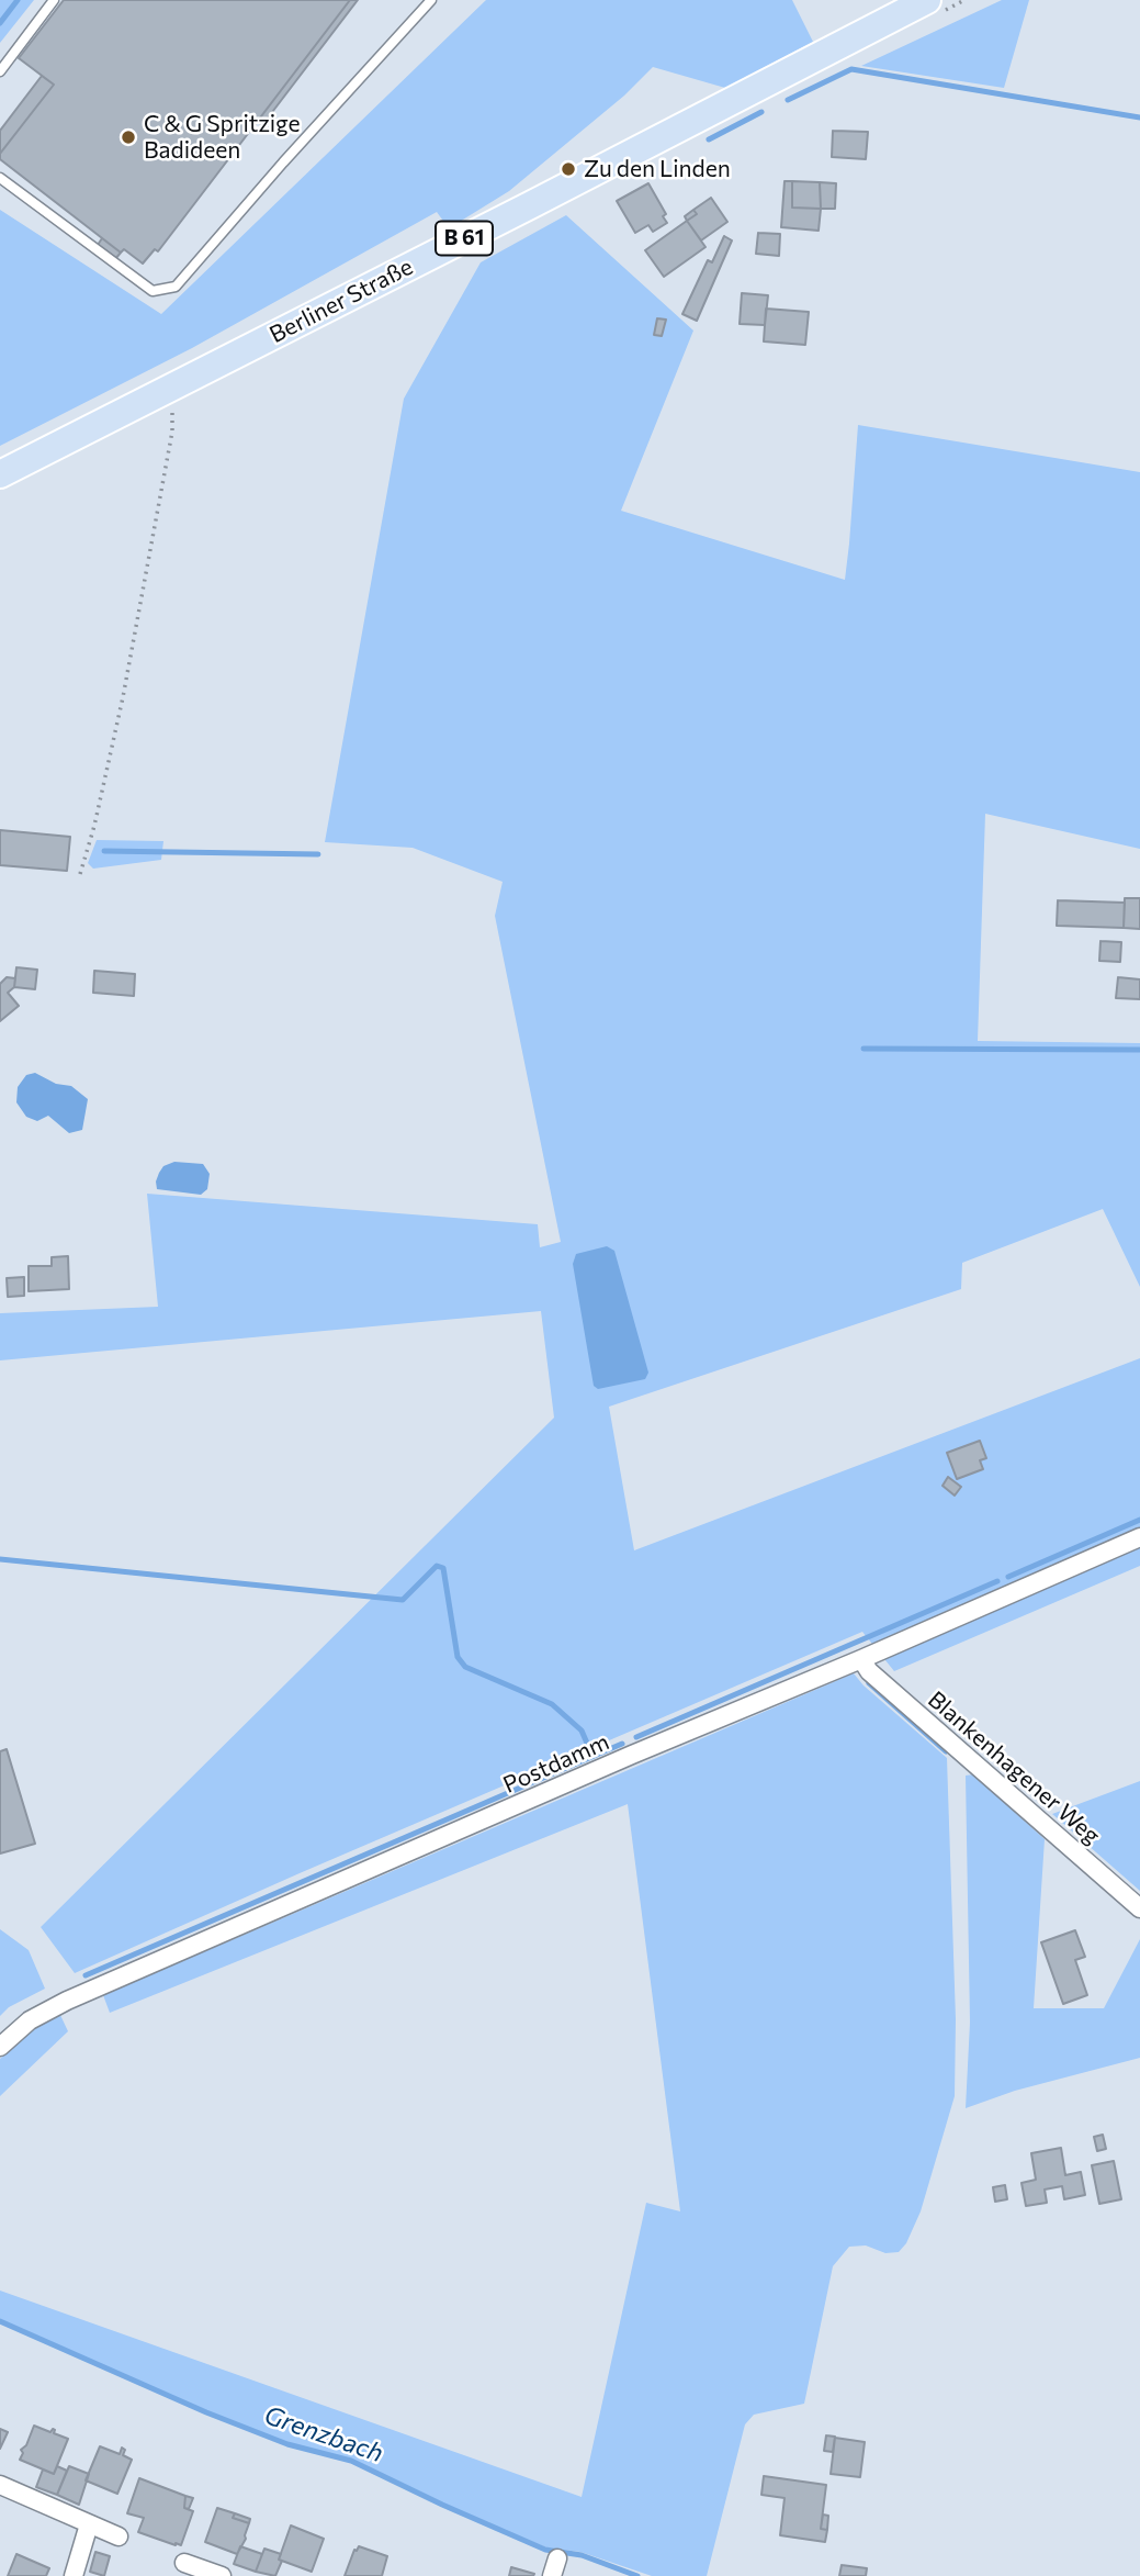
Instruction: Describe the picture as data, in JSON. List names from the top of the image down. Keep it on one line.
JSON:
{"streets":{"main road":["B 61","Berliner Straße"],"street":["Postdamm","Blankenhagener Weg"]},"crossings":[["Postdamm","Blankenhagener Weg"]],"water":["Grenzbach"],"places":["C & G Spritzige Badideen","Zu den Linden"]}
